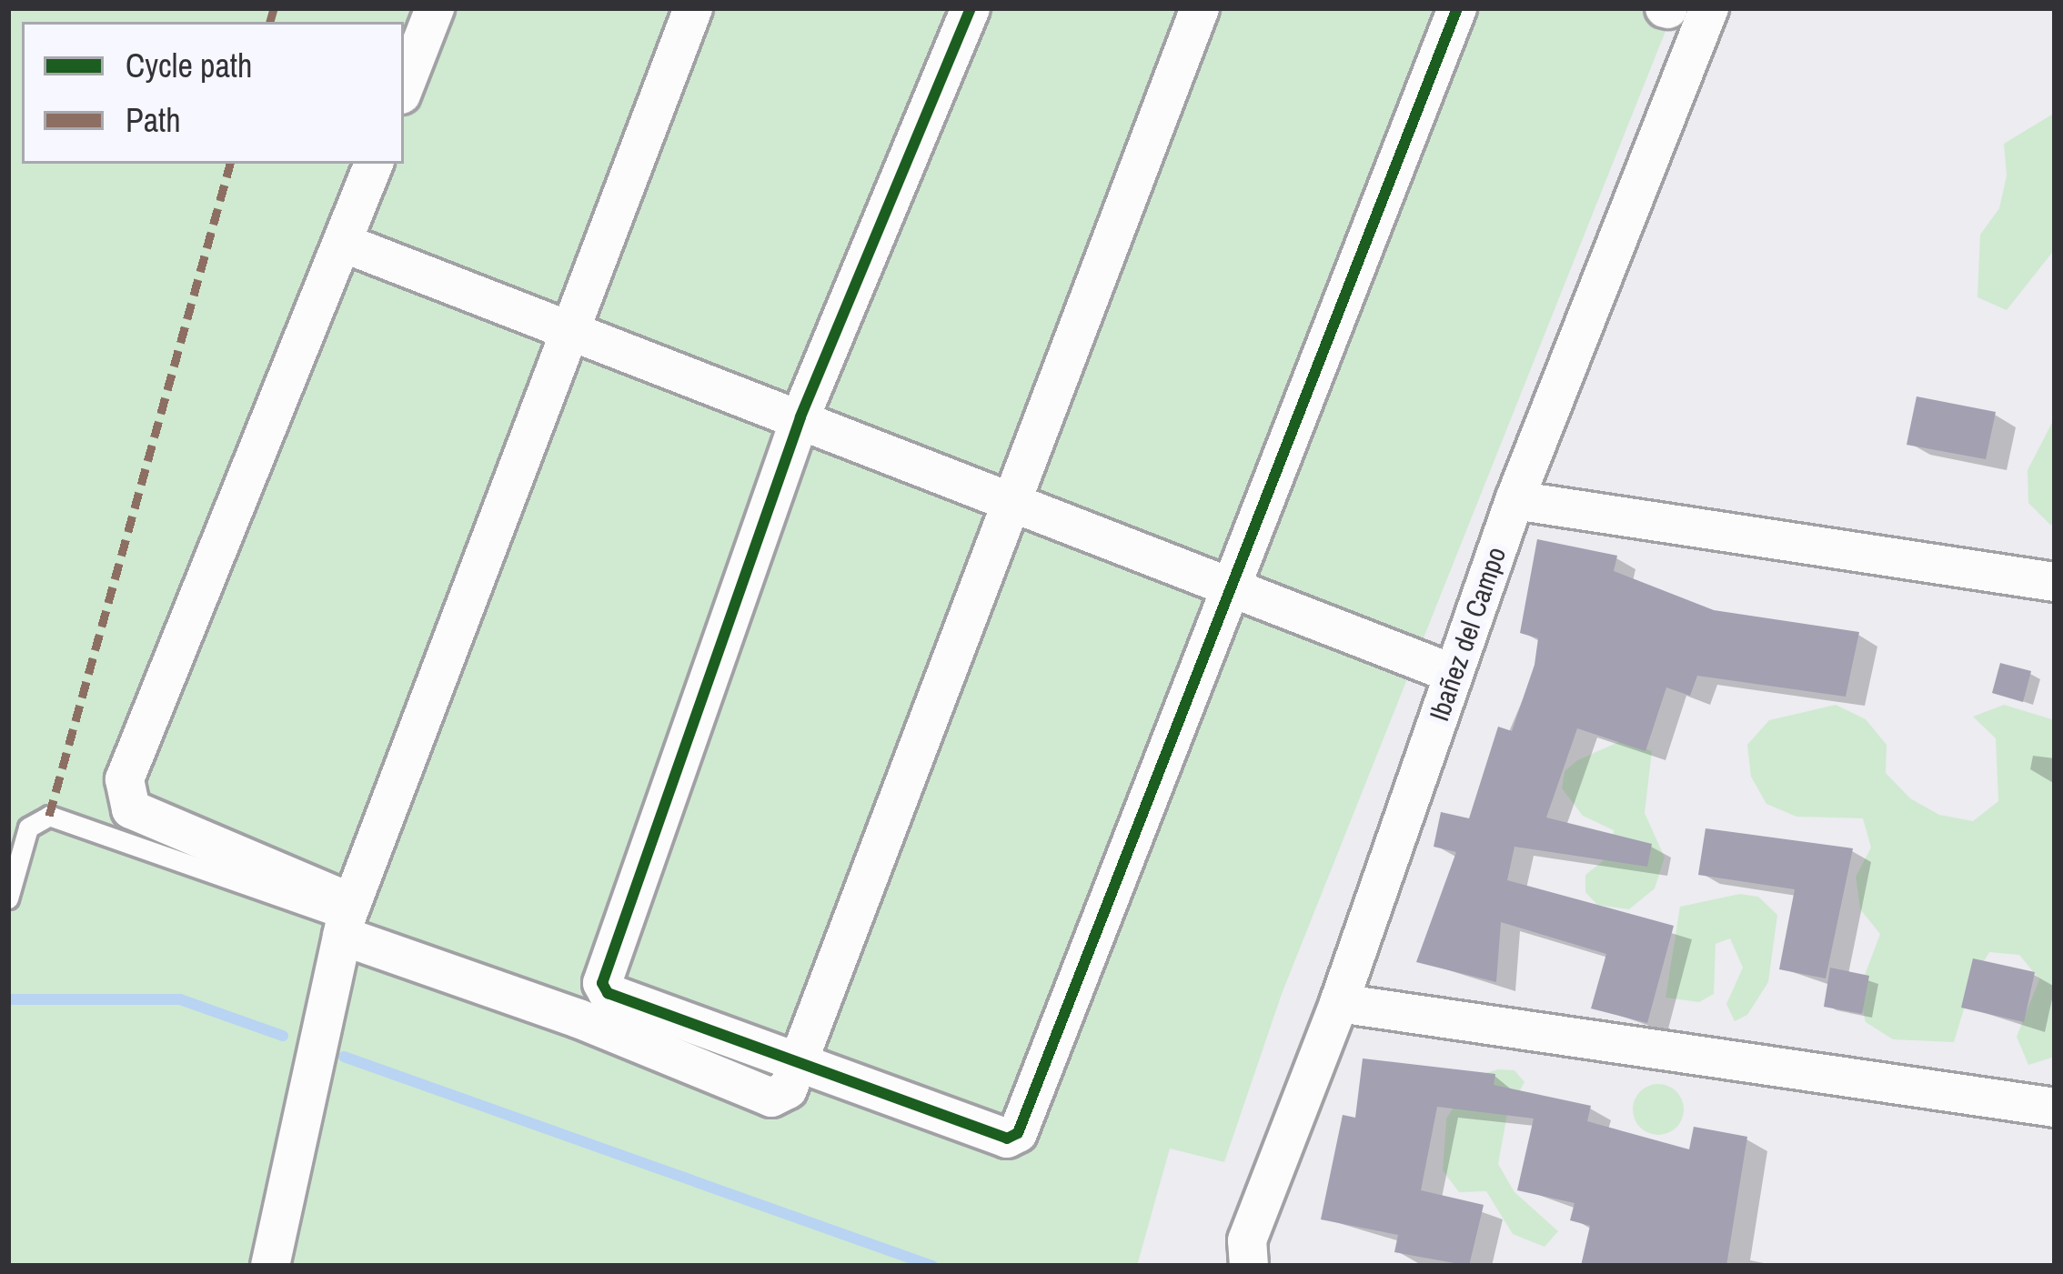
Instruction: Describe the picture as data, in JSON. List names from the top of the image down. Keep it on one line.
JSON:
{"streets":{"street":["Ibañez del Campo"]},"legend":["Cycle path","Path"]}
